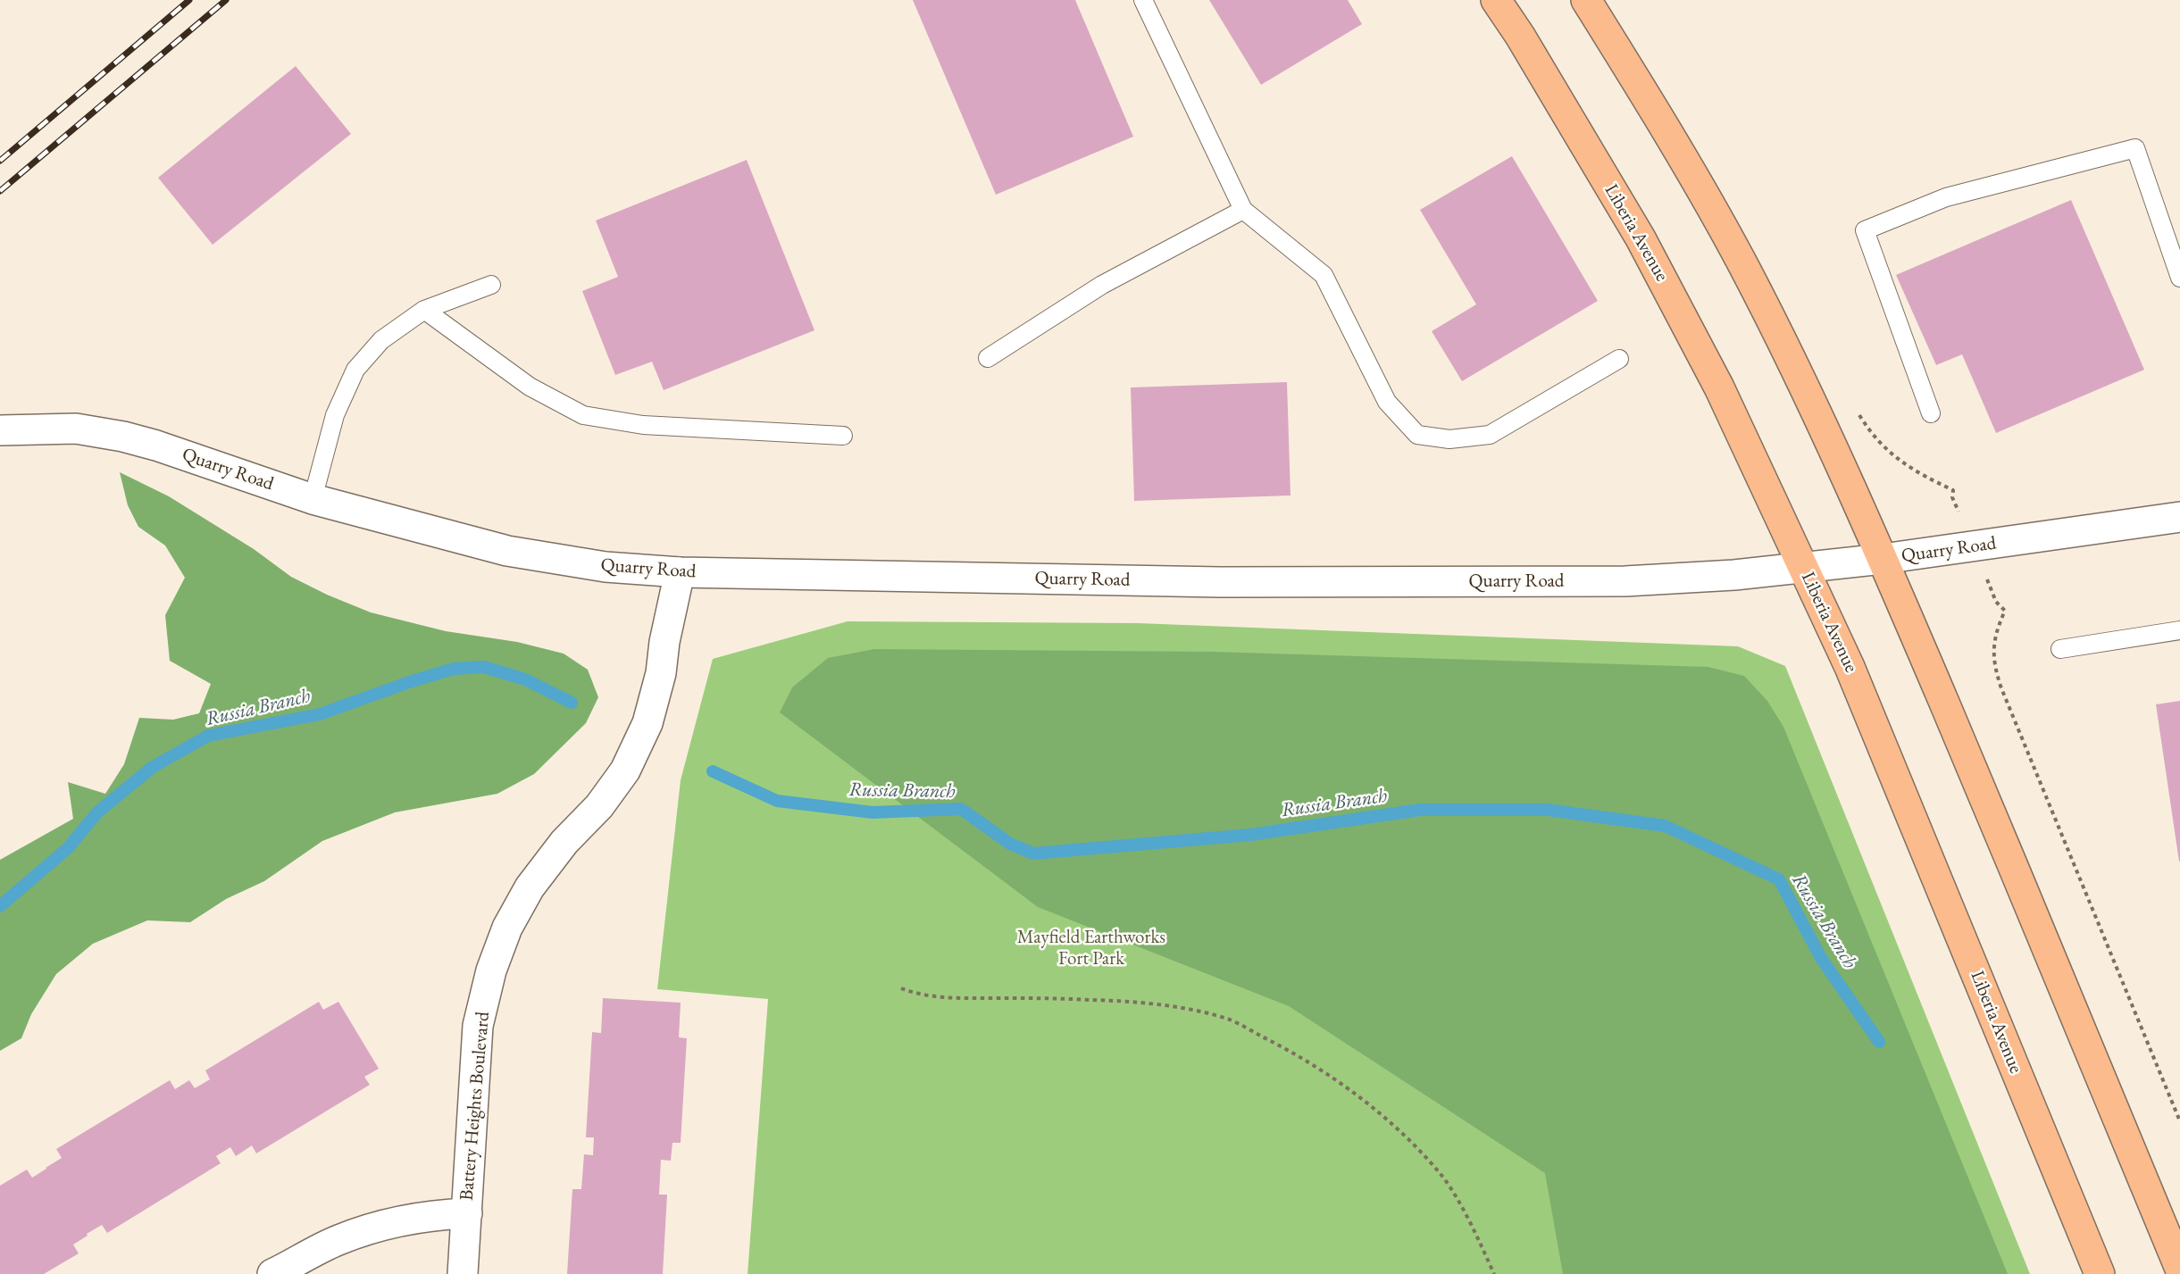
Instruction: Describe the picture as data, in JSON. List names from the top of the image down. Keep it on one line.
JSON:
{"streets":{"highway":["Liberia Avenue"],"street":["Quarry Road","Battery Heights Boulevard"]},"crossings":[["Liberia Avenue","Quarry Road"],["Quarry Road","Battery Heights Boulevard"]],"water":["Russia Branch"],"parks":["Mayfield Earthworks Fort Park"]}
